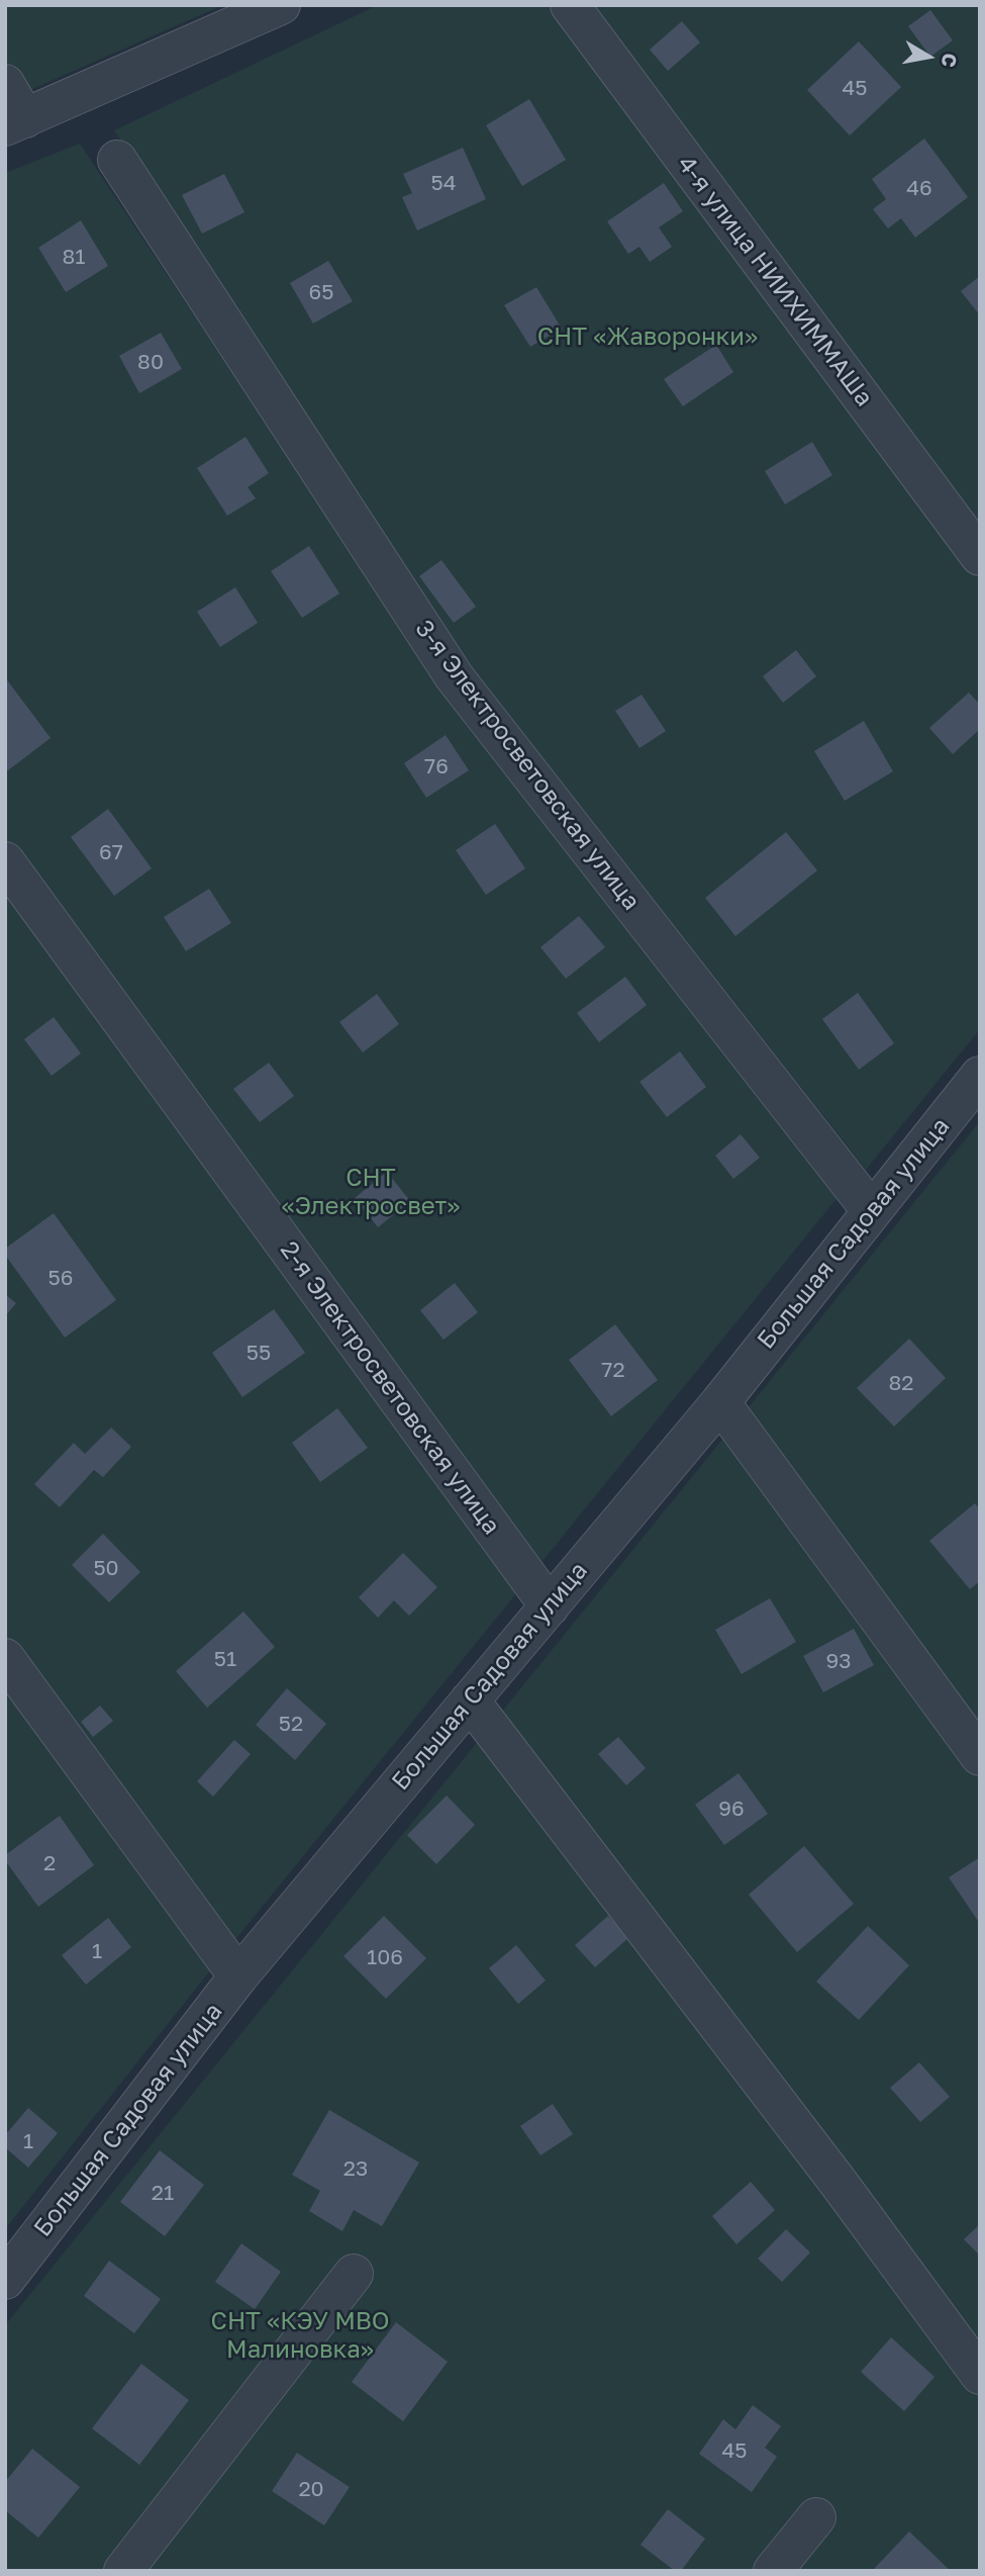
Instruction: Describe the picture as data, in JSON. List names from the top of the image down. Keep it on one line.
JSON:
{"streets":{"street":["4-я улица НИИХИММАШа","3-я Электросветовская улица","Большая Садовая улица","2-я Электросветовская улица"]},"crossings":[["3-я Электросветовская улица","Большая Садовая улица"],["Большая Садовая улица","2-я Электросветовская улица"]],"parks":["СНТ «Жаворонки»","СНТ «Электросвет»","СНТ «КЭУ МВО Малиновка»"],"house_numbers":["45","54","46","81","65","80","76","67","56","55","72","82","50","51","93","52","96","2","1","106","1","23","21","45","20"],"north":"right"}
